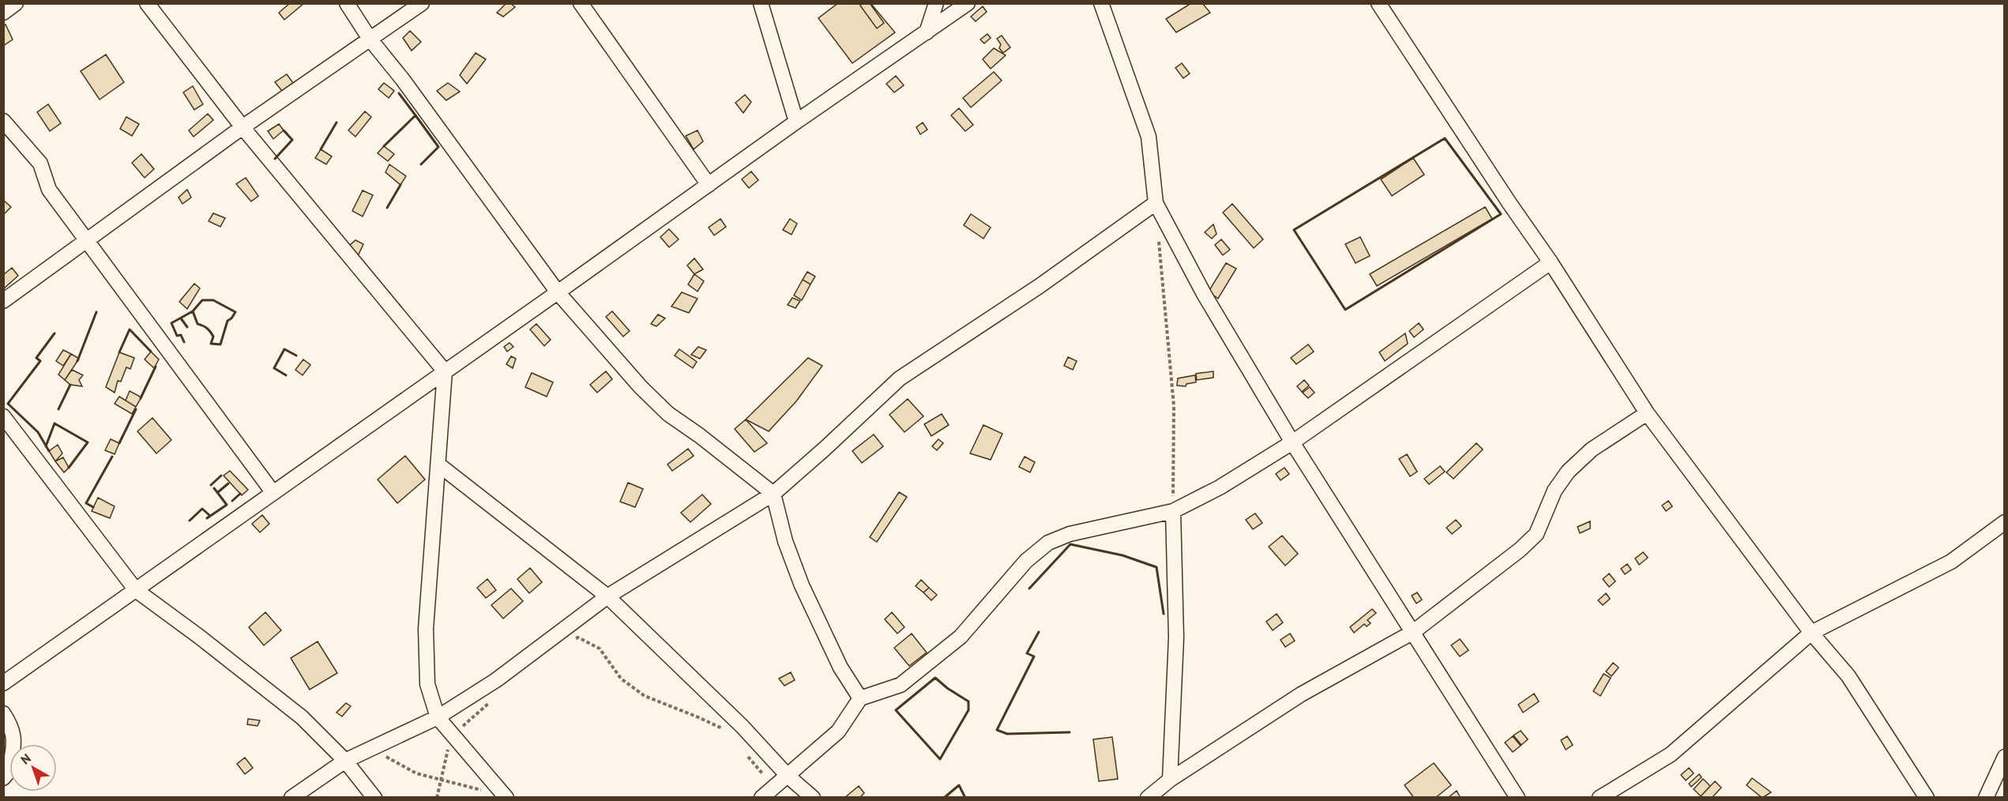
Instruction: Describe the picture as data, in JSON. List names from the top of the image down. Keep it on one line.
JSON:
{"north":"top left"}
